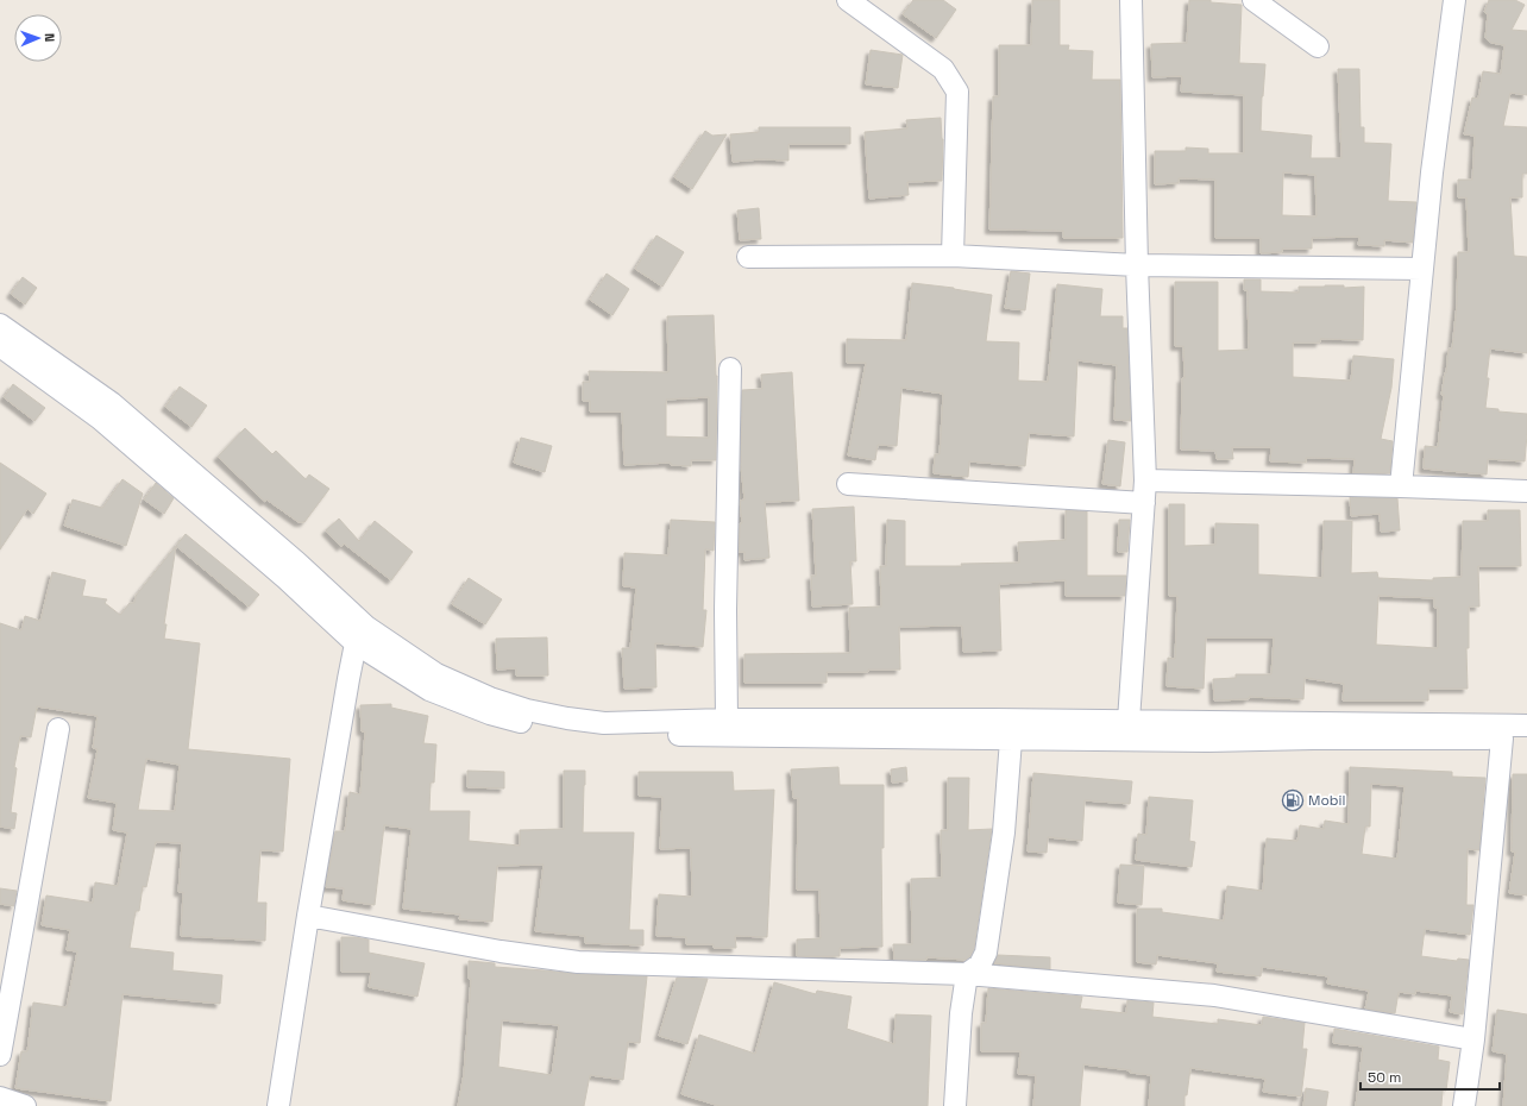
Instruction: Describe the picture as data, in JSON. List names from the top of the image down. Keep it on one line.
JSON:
{"places":{"fuel station":["Mobil"]},"scale_bar":"50 m","north":"right"}
